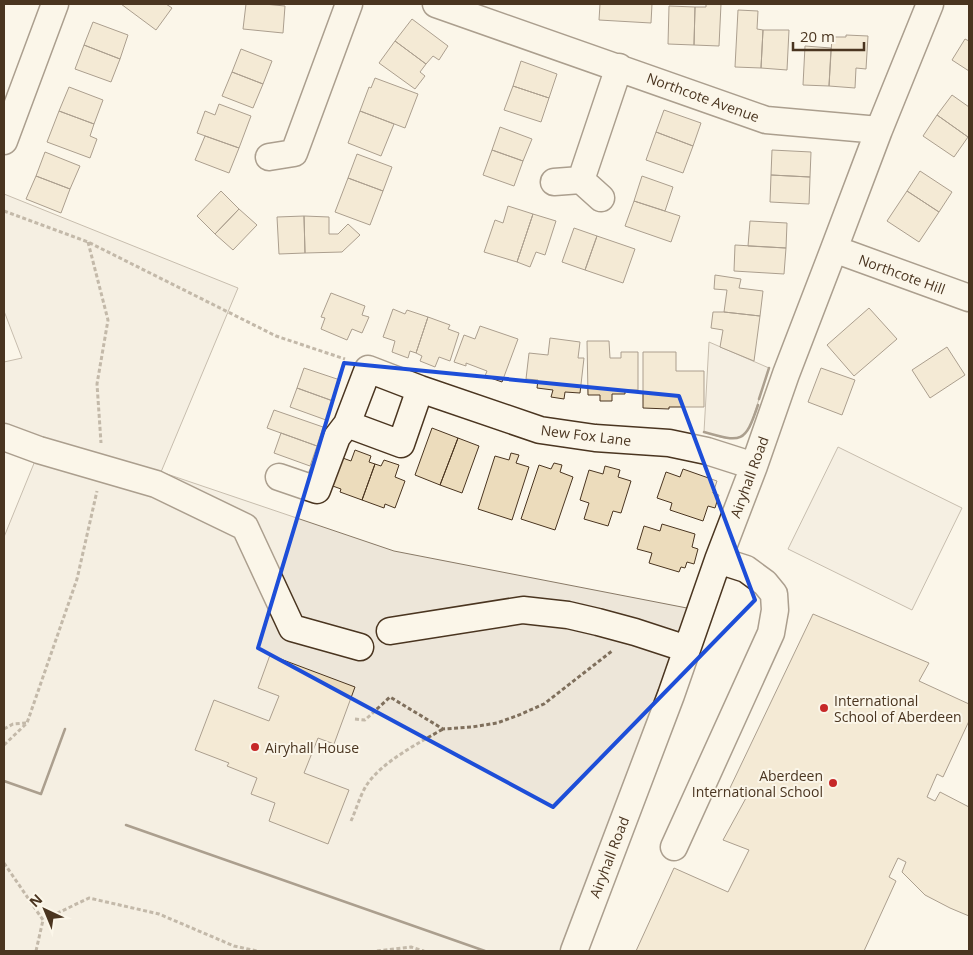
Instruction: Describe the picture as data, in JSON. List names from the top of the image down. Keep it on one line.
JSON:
{"streets":{"street":["Northcote Avenue","Northcote Hill","New Fox Lane","Airyhall Road"]},"crossings":[["Northcote Avenue","Airyhall Road"],["Northcote Hill","Airyhall Road"],["New Fox Lane","Airyhall Road"]],"places":["International School of Aberdeen","Airyhall House","Aberdeen International School"],"scale_bar":"20 m","north":"top left"}
